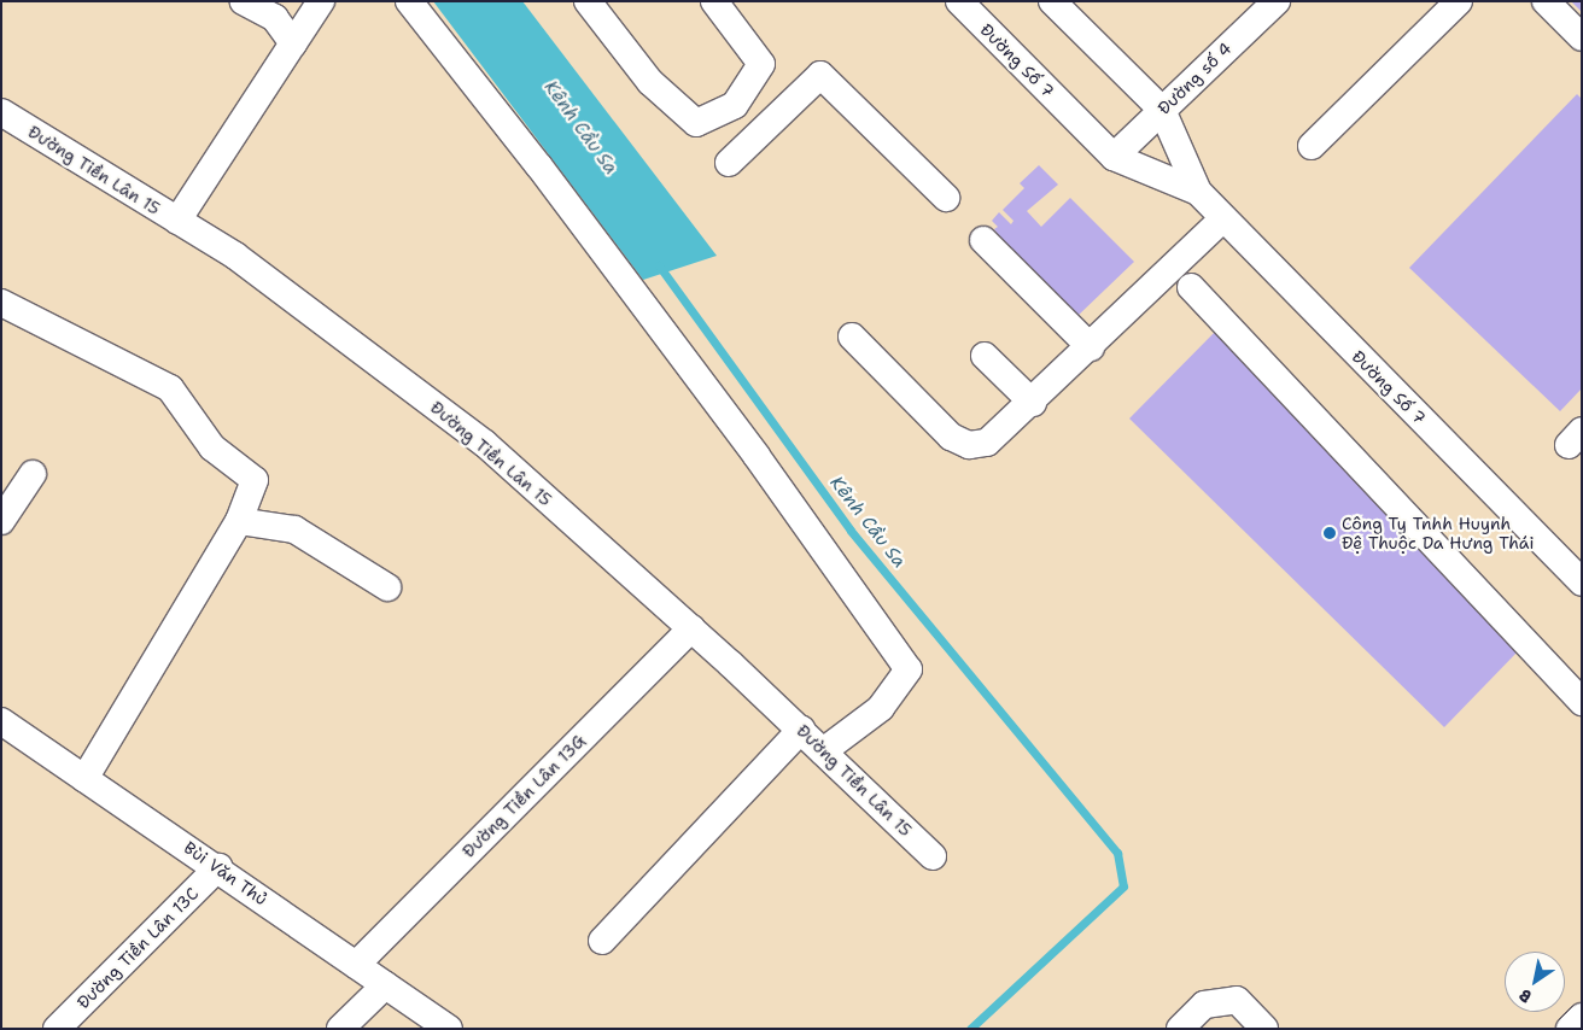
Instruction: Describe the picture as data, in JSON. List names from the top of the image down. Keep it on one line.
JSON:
{"streets":{"street":["Đường Số 7","Đường số 4","Đường Tiền Lân 15","Đường Tiền Lân 13G","Bùi Văn Thủ","Đường Tiền Lân 13C"]},"crossings":[["Đường Số 7","Đường số 4"],["Đường Tiền Lân 15","Đường Tiền Lân 13G"],["Đường Tiền Lân 13G","Bùi Văn Thủ"],["Bùi Văn Thủ","Đường Tiền Lân 13C"]],"water":["Kênh Cầu Sa"],"places":["Công Ty Tnhh Huynh Đệ Thuộc Da Hưng Thái"],"north":"bottom left"}
